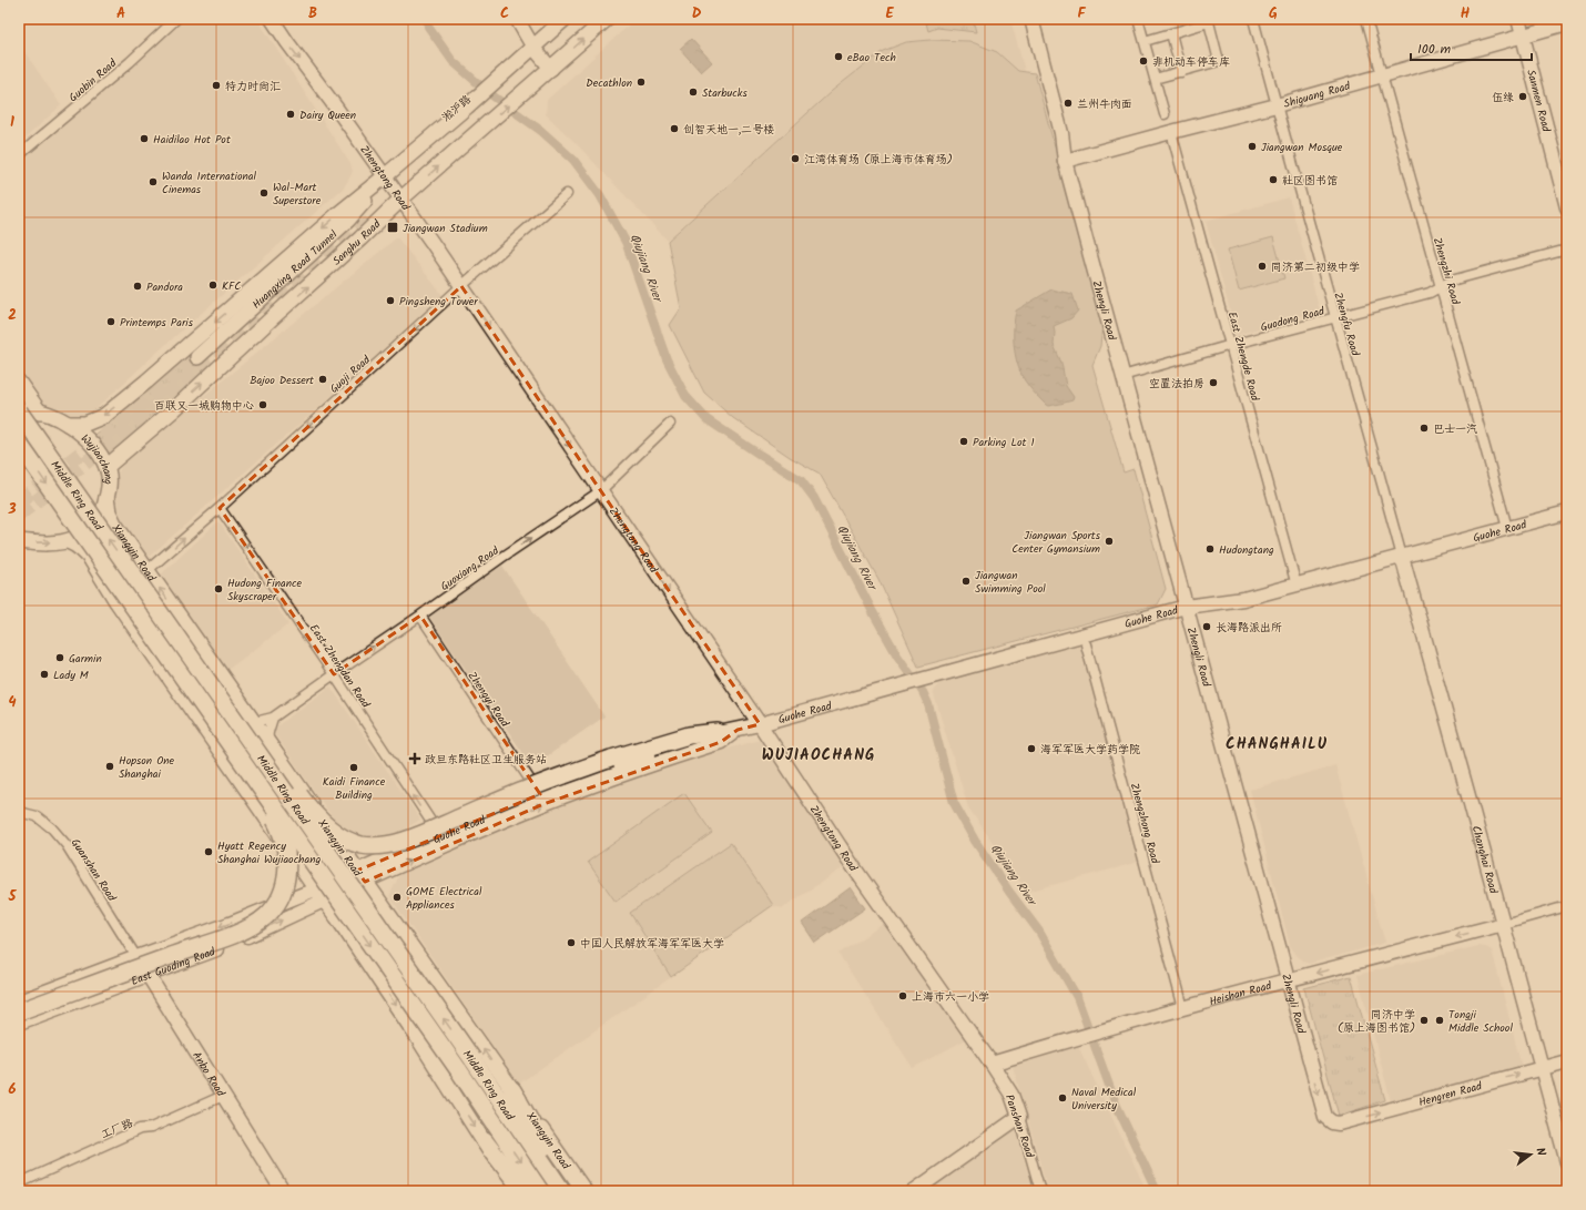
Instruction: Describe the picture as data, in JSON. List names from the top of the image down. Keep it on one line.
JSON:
{"streets":{"highway":["Middle Ring Road"],"main road":["Songhu Road","Huangxing Road Tunnel","Wujiaochang","Xiangyin Road"],"street":["Guobin Road","Shiguang Road","Sanmen Road","Zhengtong Road","Zhengzhi Road","Zhengli Road","Guodong Road","Zhengfu Road","East Zhengde Road","Guoji Road","Guohe Road","Guoxiang Road","East Zhengdan Road","Zhengyi Road","Zhengzhong Road","Changhai Road","Guanshan Road","East Guoding Road","Heishan Road","Anbo Road","Hengren Road","Panshan Road","工厂路"]},"crossings":[["Shiguang Road","Sanmen Road"],["Shiguang Road","Zhengzhi Road"],["Shiguang Road","Zhengli Road"],["Shiguang Road","Zhengfu Road"],["Shiguang Road","East Zhengde Road"],["Zhengtong Road","Songhu Road"],["Zhengtong Road","Huangxing Road Tunnel"],["Zhengtong Road","Guoji Road"],["Zhengtong Road","Guohe Road"],["Zhengtong Road","Guoxiang Road"],["Zhengtong Road","Heishan Road"],["Zhengtong Road","Panshan Road"],["Songhu Road","Wujiaochang"],["Zhengzhi Road","Guodong Road"],["Zhengzhi Road","Guohe Road"],["Zhengli Road","Guodong Road"],["Zhengli Road","Guohe Road"],["Zhengli Road","Heishan Road"],["Zhengli Road","Hengren Road"],["Guodong Road","Zhengfu Road"],["Guodong Road","East Zhengde Road"],["Zhengfu Road","Guohe Road"],["Zhengfu Road","Changhai Road"],["East Zhengde Road","Guohe Road"],["Guoji Road","Middle Ring Road"],["Guoji Road","Xiangyin Road"],["Guoji Road","East Zhengdan Road"],["Wujiaochang","Middle Ring Road"],["Wujiaochang","Xiangyin Road"],["Middle Ring Road","Xiangyin Road"],["Guohe Road","Xiangyin Road"],["Guohe Road","East Zhengdan Road"],["Guohe Road","Zhengyi Road"],["Guohe Road","Changhai Road"],["Xiangyin Road","Guoxiang Road"],["Guoxiang Road","East Zhengdan Road"],["Guoxiang Road","Zhengyi Road"],["Zhengzhong Road","Heishan Road"],["Changhai Road","Heishan Road"],["Changhai Road","Hengren Road"],["Guanshan Road","East Guoding Road"],["Guanshan Road","Anbo Road"],["East Guoding Road","Anbo Road"],["Heishan Road","Panshan Road"],["Anbo Road","工厂路"]],"one_way":["Zhengtong Road","Guoxiang Road","Heishan Road","Hengren Road"],"districts":["CHANGHAILU","WUJIAOCHANG"],"water":["Qiujiang River"],"places":{"other":["eBao Tech","非机动车停车库","Decathlon","特力时尚汇","Starbucks","伍缘","兰州牛肉面","Dairy Queen","创智天地一,二号楼","Haidilao Hot Pot","Jiangwan Mosque","江湾体育场 (原上海市体育场)","社区图书馆","Wanda International Cinemas","Wal-Mart Superstore","同济第二初级中学","KFC","Pandora","Pingsheng Tower","Printemps Paris","Bajoo Dessert","空置法拍房","百联又一城购物中心","巴士一汽","Parking Lot 1","Jiangwan Sports Center Gymansium","Hudongtang","Jiangwan Swimming Pool","Hudong Finance Skyscraper","长海路派出所","Garmin","Lady M","海军军医大学药学院","Hopson One Shanghai","Kaidi Finance Building","Hyatt Regency Shanghai Wujiaochang","GOME Electrical Appliances","中国人民解放军海军军医大学","上海市六一小学","同济中学 (原上海图书馆)","Tongji Middle School","Naval Medical University"],"transit":["Jiangwan Stadium"],"health":["政旦东路社区卫生服务站"]},"scale_bar":"100 m","north":"right","grid":{"columns":["A","B","C","D","E","F","G","H"],"rows":["1","2","3","4","5","6"]}}
